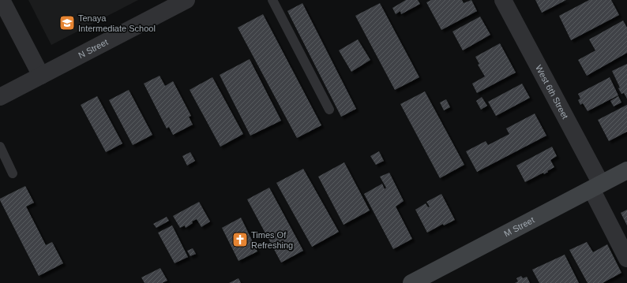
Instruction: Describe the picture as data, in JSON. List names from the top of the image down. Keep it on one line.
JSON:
{"streets":{"street":["N Street","West 6th Street","M Street"]},"crossings":[["West 6th Street","M Street"]],"places":{"school or university":["Tenaya Intermediate School"],"church":["Times Of Refreshing"]}}
